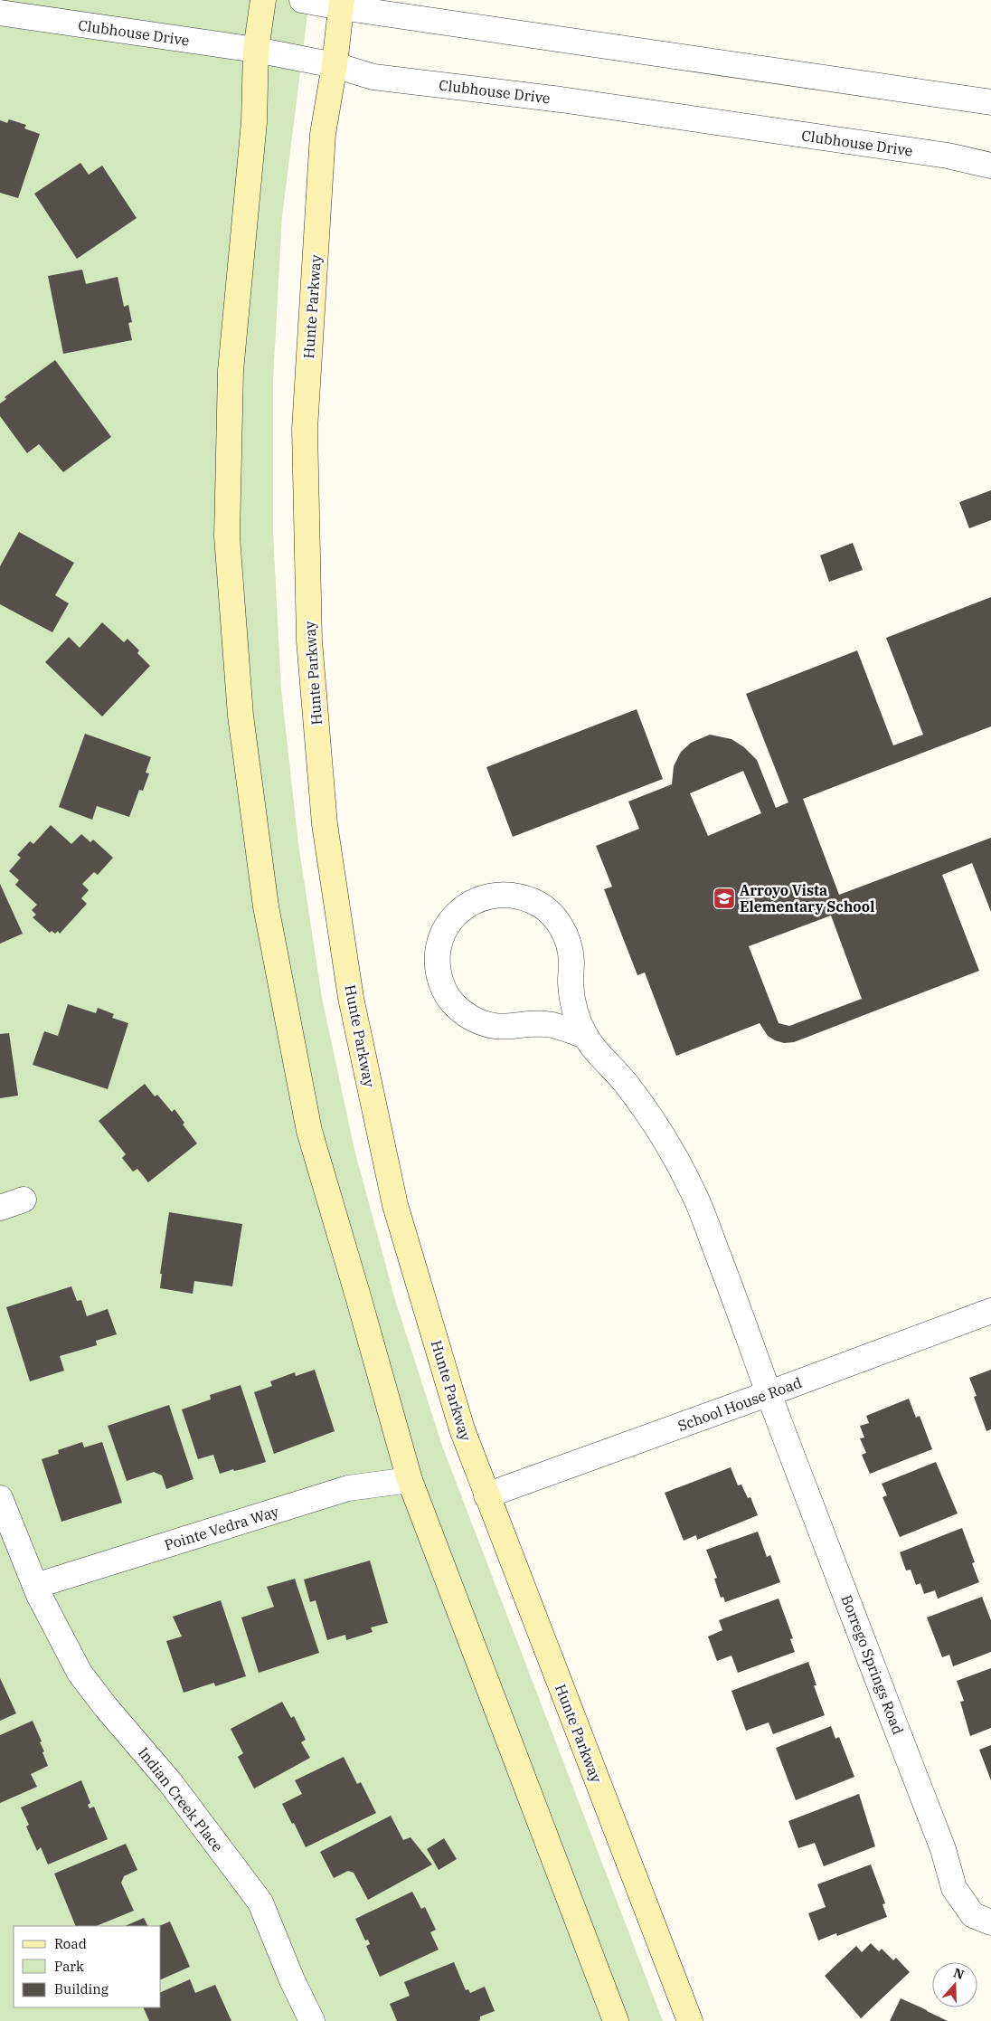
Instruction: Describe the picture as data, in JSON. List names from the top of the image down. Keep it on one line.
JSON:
{"streets":{"main road":["Hunte Parkway"],"street":["Clubhouse Drive","School House Road","Pointe Vedra Way","Borrego Springs Road","Indian Creek Place"]},"crossings":[["Clubhouse Drive","Hunte Parkway"],["Hunte Parkway","School House Road"],["School House Road","Borrego Springs Road"],["Pointe Vedra Way","Indian Creek Place"]],"places":{"school or university":["Arroyo Vista Elementary School"]},"legend":["Road","Park","Building"],"north":"top"}
